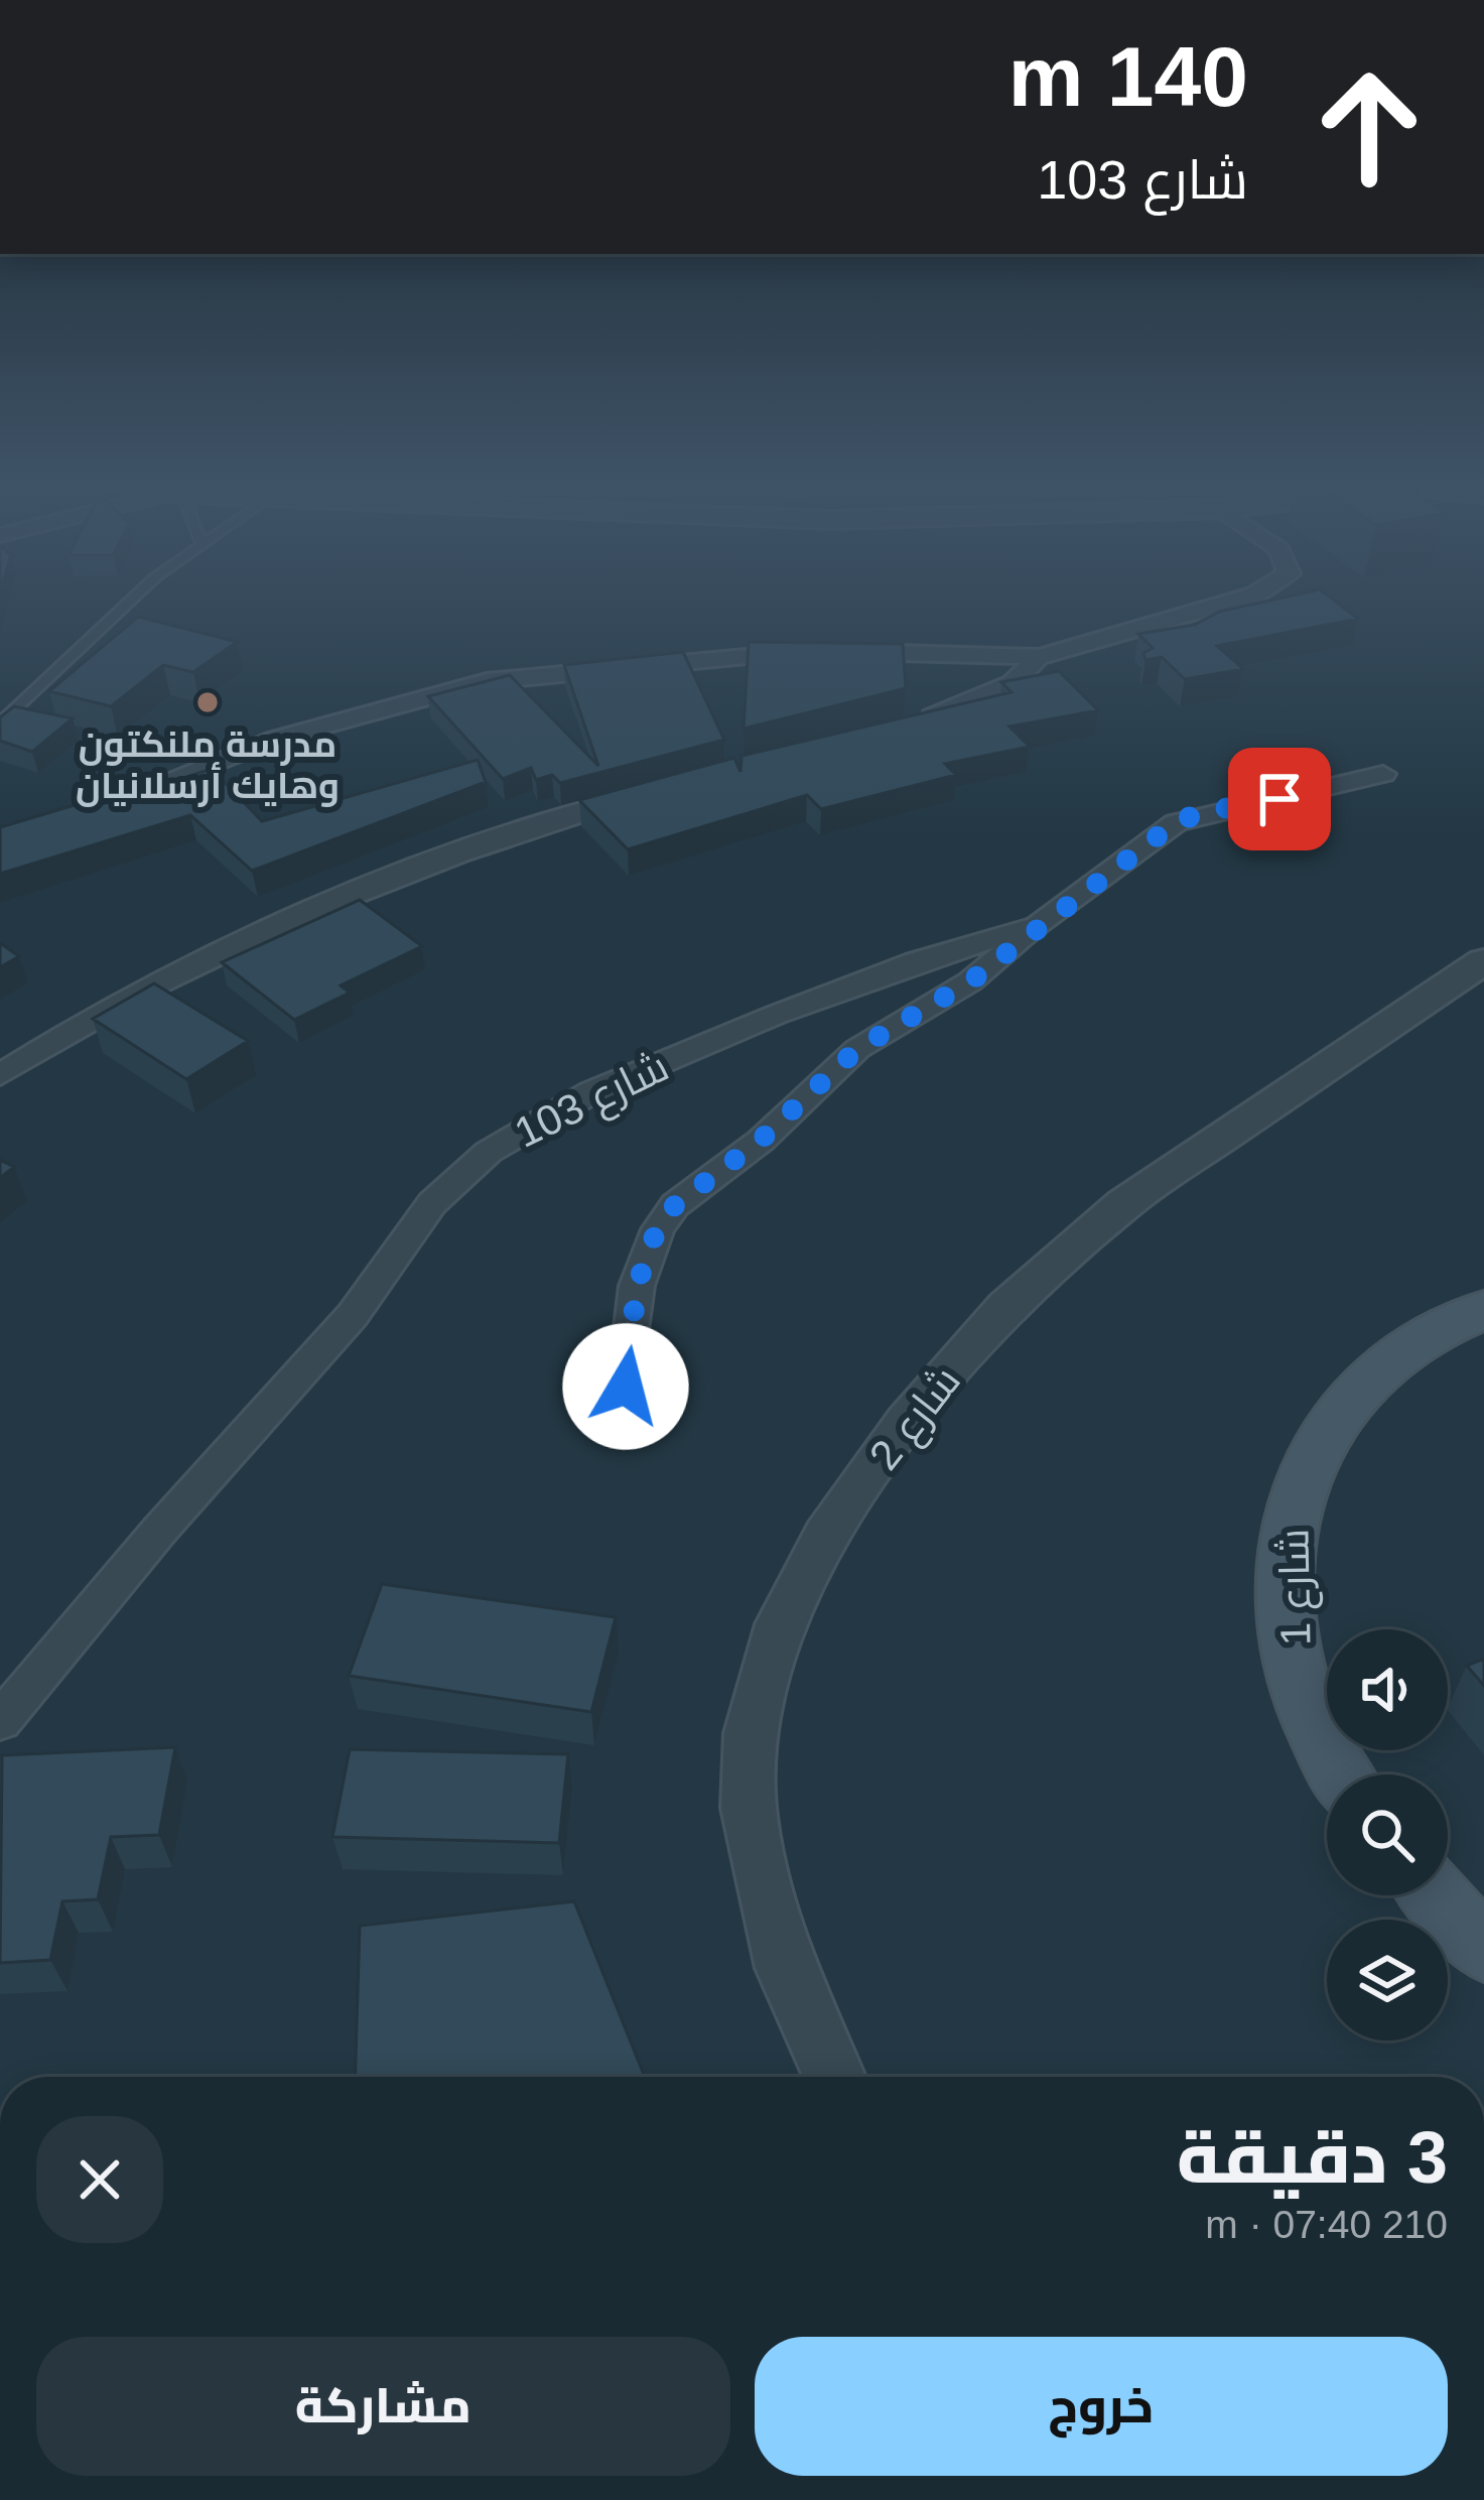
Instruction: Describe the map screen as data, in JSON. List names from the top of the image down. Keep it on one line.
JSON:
{"streets":{"main road":["شارع 1"],"street":["شارع 103","شارع 2"]},"places":["مدرسة ملنكتون وهايك أرسلانيان"],"page":{"turn":["140 m","شارع 103"],"heading":["3 دقيقة","210 m · 07:40"],"buttons":["خروج","مشاركة"]}}
